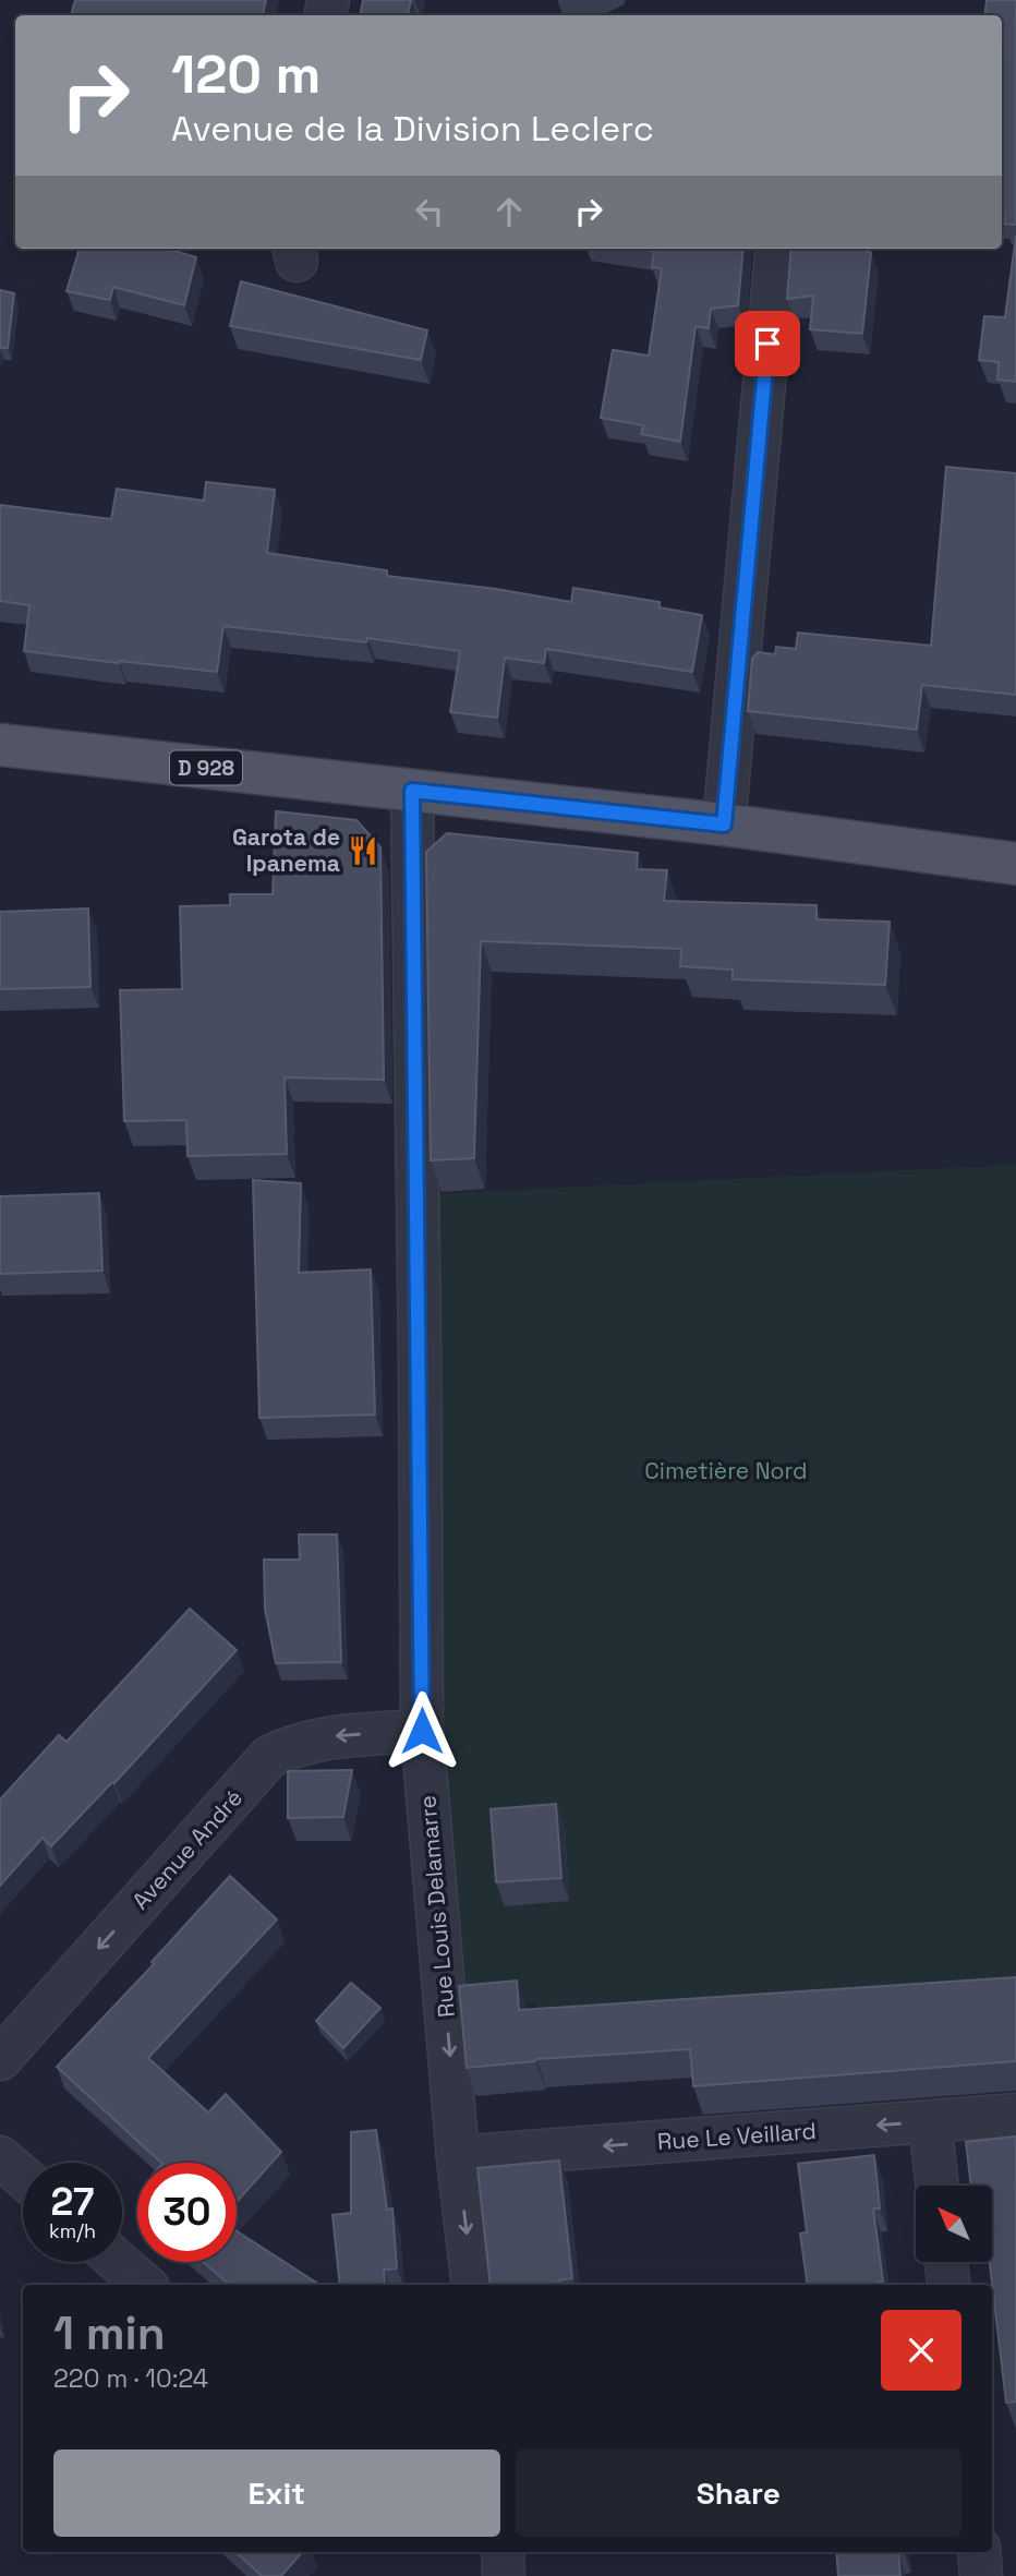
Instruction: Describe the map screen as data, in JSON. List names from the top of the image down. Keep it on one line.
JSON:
{"streets":{"main road":["D 928"],"street":["Avenue André","Rue Louis Delamarre","Rue Le Veillard"]},"crossings":[["D 928","Rue Louis Delamarre"],["Avenue André","Rue Louis Delamarre"],["Rue Louis Delamarre","Rue Le Veillard"]],"one_way":["Avenue André","Rue Louis Delamarre","Rue Le Veillard"],"parks":["Cimetière Nord"],"places":{"restaurant":["Garota de Ipanema"]},"north":"top left","page":{"turn":["120 m","Avenue de la Division Leclerc"],"speed":"27 km/h","limit":"30","heading":["1 min","220 m · 10:24"],"buttons":["Exit","Share"]}}
